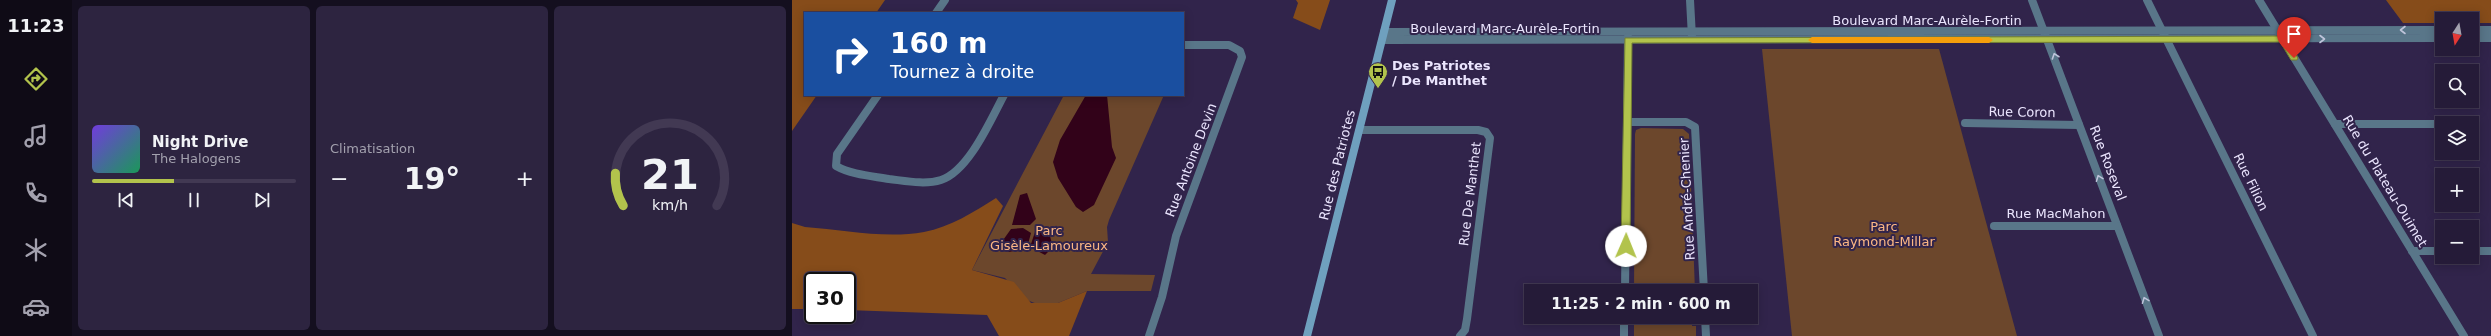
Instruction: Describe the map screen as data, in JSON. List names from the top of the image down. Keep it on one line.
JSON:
{"streets":{"street":["Boulevard Marc-Aurèle-Fortin","Rue Coron","Rue Antoine Devin","Rue Roseval","Rue des Patriotes","Rue du Plateau-Ouimet","Rue Filion","Rue De Manthet","Rue André-Chenier","Rue MacMahon"]},"crossings":[["Boulevard Marc-Aurèle-Fortin","Rue Roseval"],["Boulevard Marc-Aurèle-Fortin","Rue des Patriotes"],["Boulevard Marc-Aurèle-Fortin","Rue du Plateau-Ouimet"],["Boulevard Marc-Aurèle-Fortin","Rue Filion"],["Rue Coron","Rue Roseval"],["Rue Roseval","Rue MacMahon"],["Rue des Patriotes","Rue De Manthet"]],"one_way":["Rue Roseval"],"parks":["Parc Raymond-Millar","Parc Gisèle-Lamoureux"],"places":{"bus stop":["Des Patriotes / De Manthet"]},"north":"bottom","page":{"tabs":"11:23","tile":"Climatisation","map_buttons":["+","−"],"turn":["160 m","Tournez à droite"],"song":["Night Drive","The Halogens"],"heat":["−","19°","+"],"limit":"30","trip":"11:25 · 2 min · 600 m","gauge":["21","km/h"]}}
